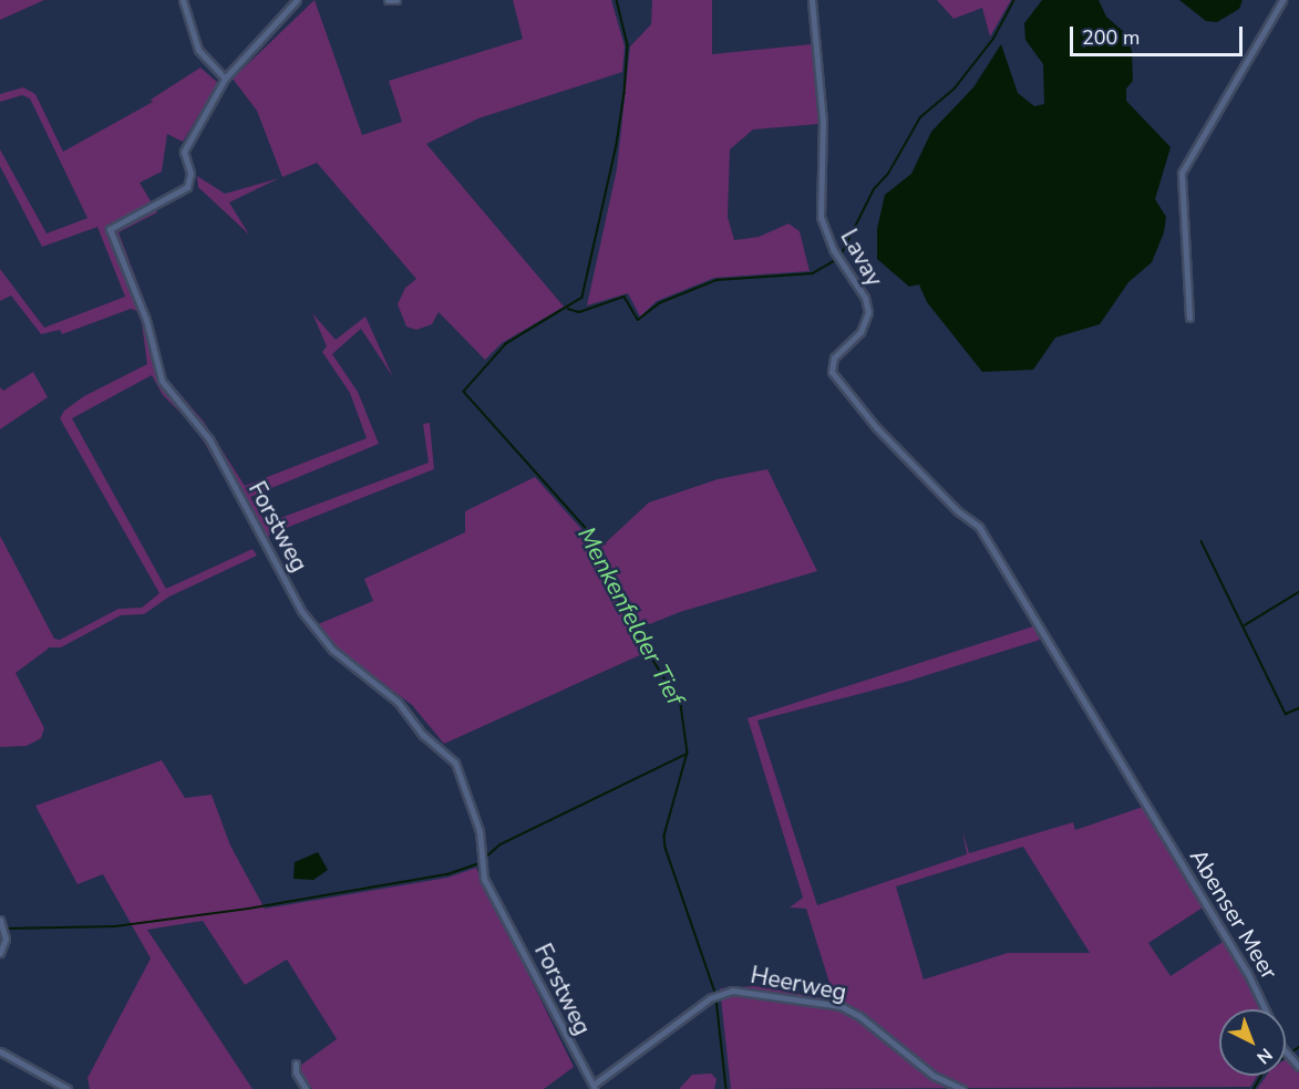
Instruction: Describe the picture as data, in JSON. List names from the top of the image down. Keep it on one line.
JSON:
{"streets":{"street":["Lavay","Forstweg","Abenser Meer","Heerweg"]},"crossings":[["Lavay","Abenser Meer"],["Forstweg","Heerweg"]],"water":["Menkenfelder Tief"],"scale_bar":"200 m","north":"bottom right"}
